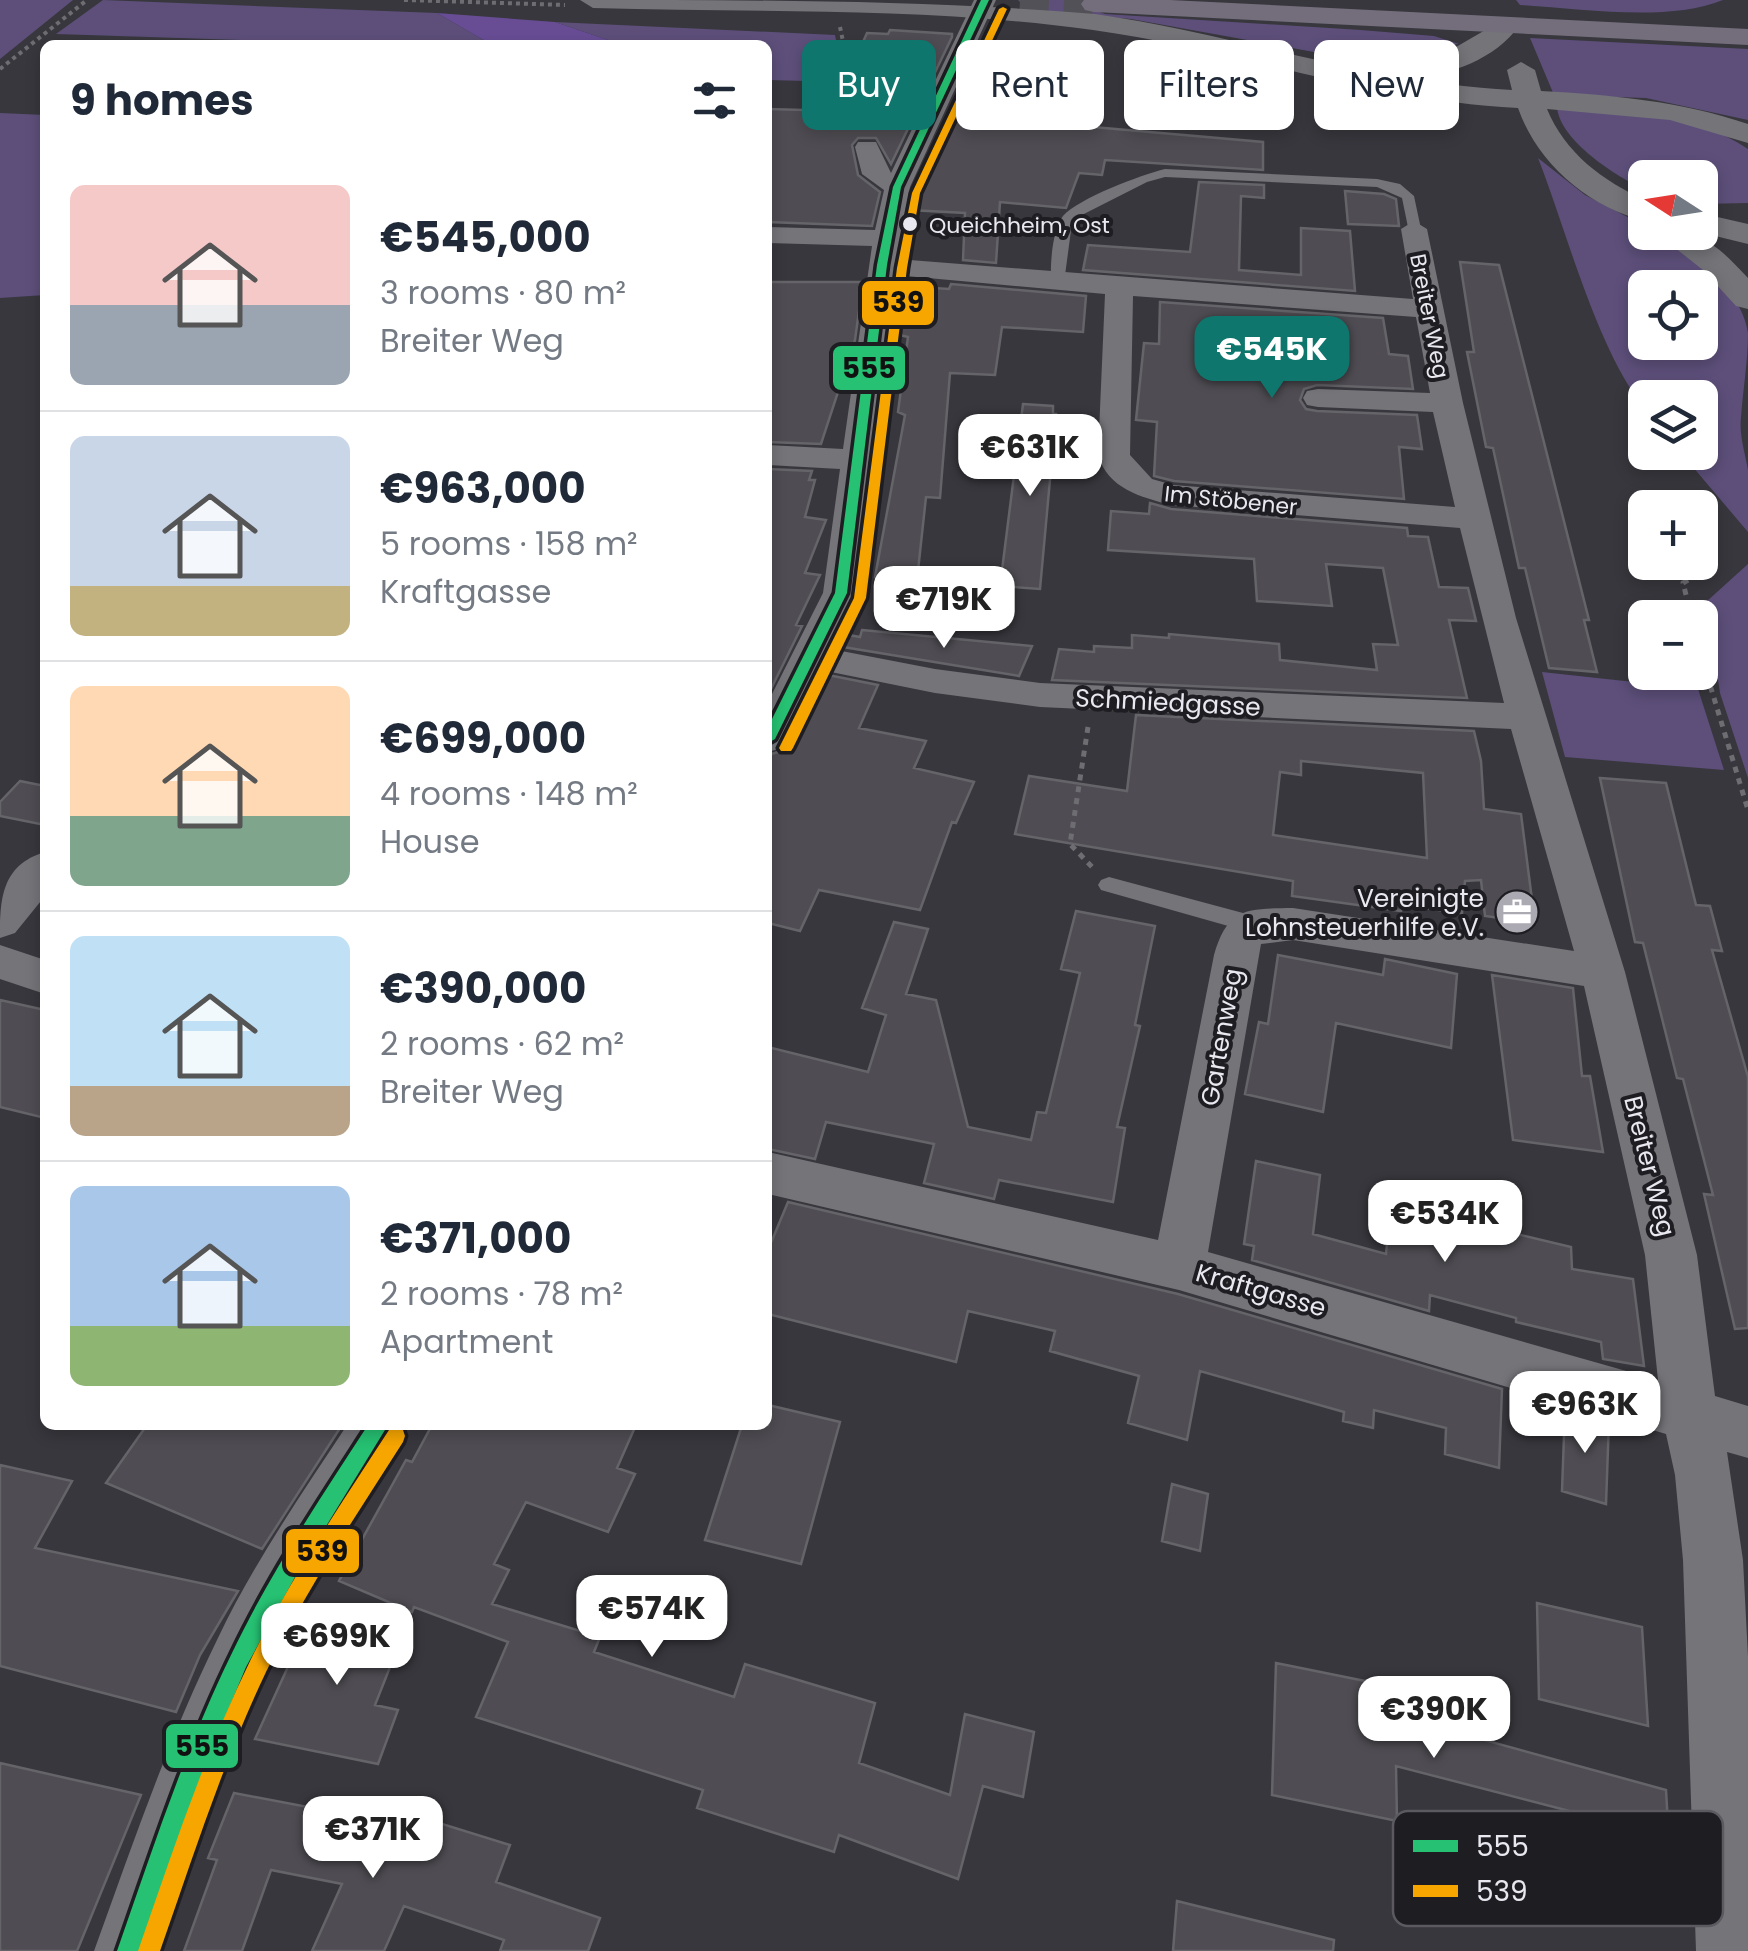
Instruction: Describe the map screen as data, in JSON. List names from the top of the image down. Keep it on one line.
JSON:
{"streets":{"street":["Breiter Weg","Im Stöbener","Schmiedgasse","Gartenweg","Kraftgasse"]},"crossings":[["Breiter Weg","Im Stöbener"],["Breiter Weg","Schmiedgasse"],["Breiter Weg","Kraftgasse"],["Gartenweg","Kraftgasse"]],"places":{"other":["Queichheim, Ost"],"office":["Vereinigte Lohnsteuerhilfe e.V."]},"lines":["transit line 555","transit line 539"],"legend":["555","539"],"north":"left","page":{"chip":["Buy","Rent","Filters","New"],"heading":"9 homes","map_buttons":["+","−"],"list":[{"name":"€545,000","note":"3 rooms · 80 m² · Breiter Weg"},{"name":"€963,000","note":"5 rooms · 158 m² · Kraftgasse"},{"name":"€699,000","note":"4 rooms · 148 m² · House"},{"name":"€390,000","note":"2 rooms · 62 m² · Breiter Weg"},{"name":"€371,000","note":"2 rooms · 78 m² · Apartment"}],"price":["€545K","€631K","€719K","€534K","€963K","€574K","€699K","€390K","€371K"]}}
